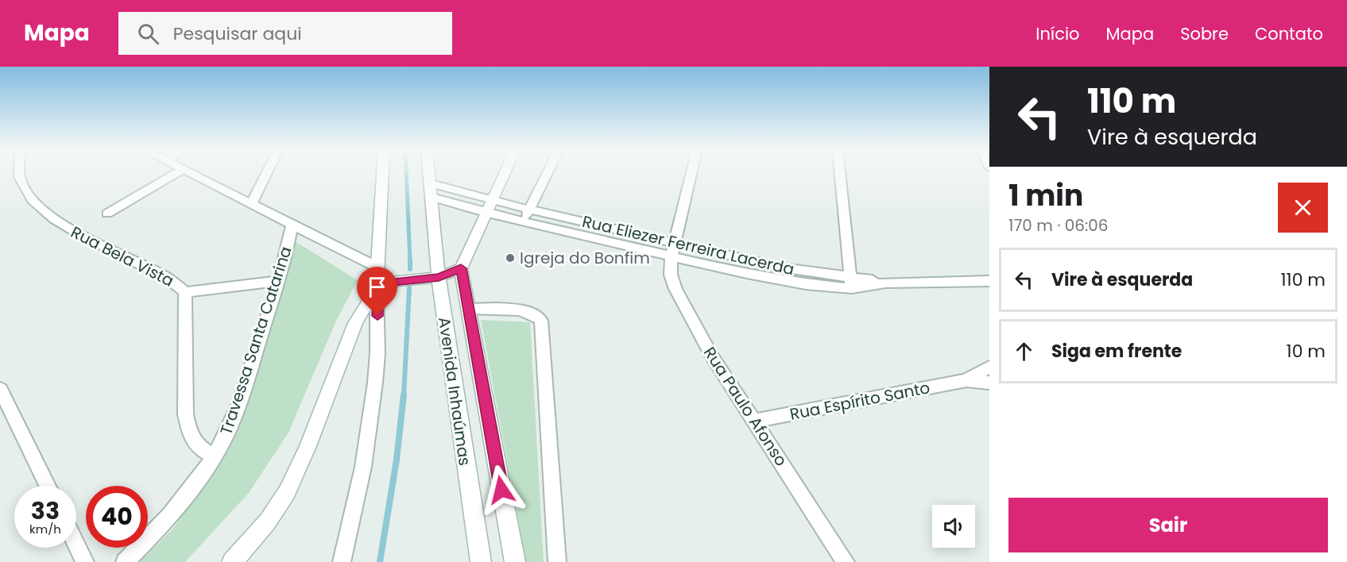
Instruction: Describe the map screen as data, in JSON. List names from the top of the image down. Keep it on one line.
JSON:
{"streets":{"street":["Rua Eliezer Ferreira Lacerda","Rua Bela Vista","Travessa Santa Catarina","Avenida Inhaúmas","Rua Espírito Santo","Rua Paulo Afonso"]},"crossings":[["Rua Eliezer Ferreira Lacerda","Avenida Inhaúmas"],["Rua Eliezer Ferreira Lacerda","Rua Paulo Afonso"],["Rua Bela Vista","Travessa Santa Catarina"],["Rua Espírito Santo","Rua Paulo Afonso"]],"places":["Igreja do Bonfim"],"page":{"header":"Mapa","search":"Pesquisar aqui","nav":["Início","Mapa","Sobre","Contato"],"turn":["110 m","Vire à esquerda"],"heading":["1 min","170 m · 06:06"],"list":[{"name":"Vire à esquerda","value":"110 m"},{"name":"Siga em frente","value":"10 m"}],"speed":"33 km/h","limit":"40","buttons":"Sair"}}
